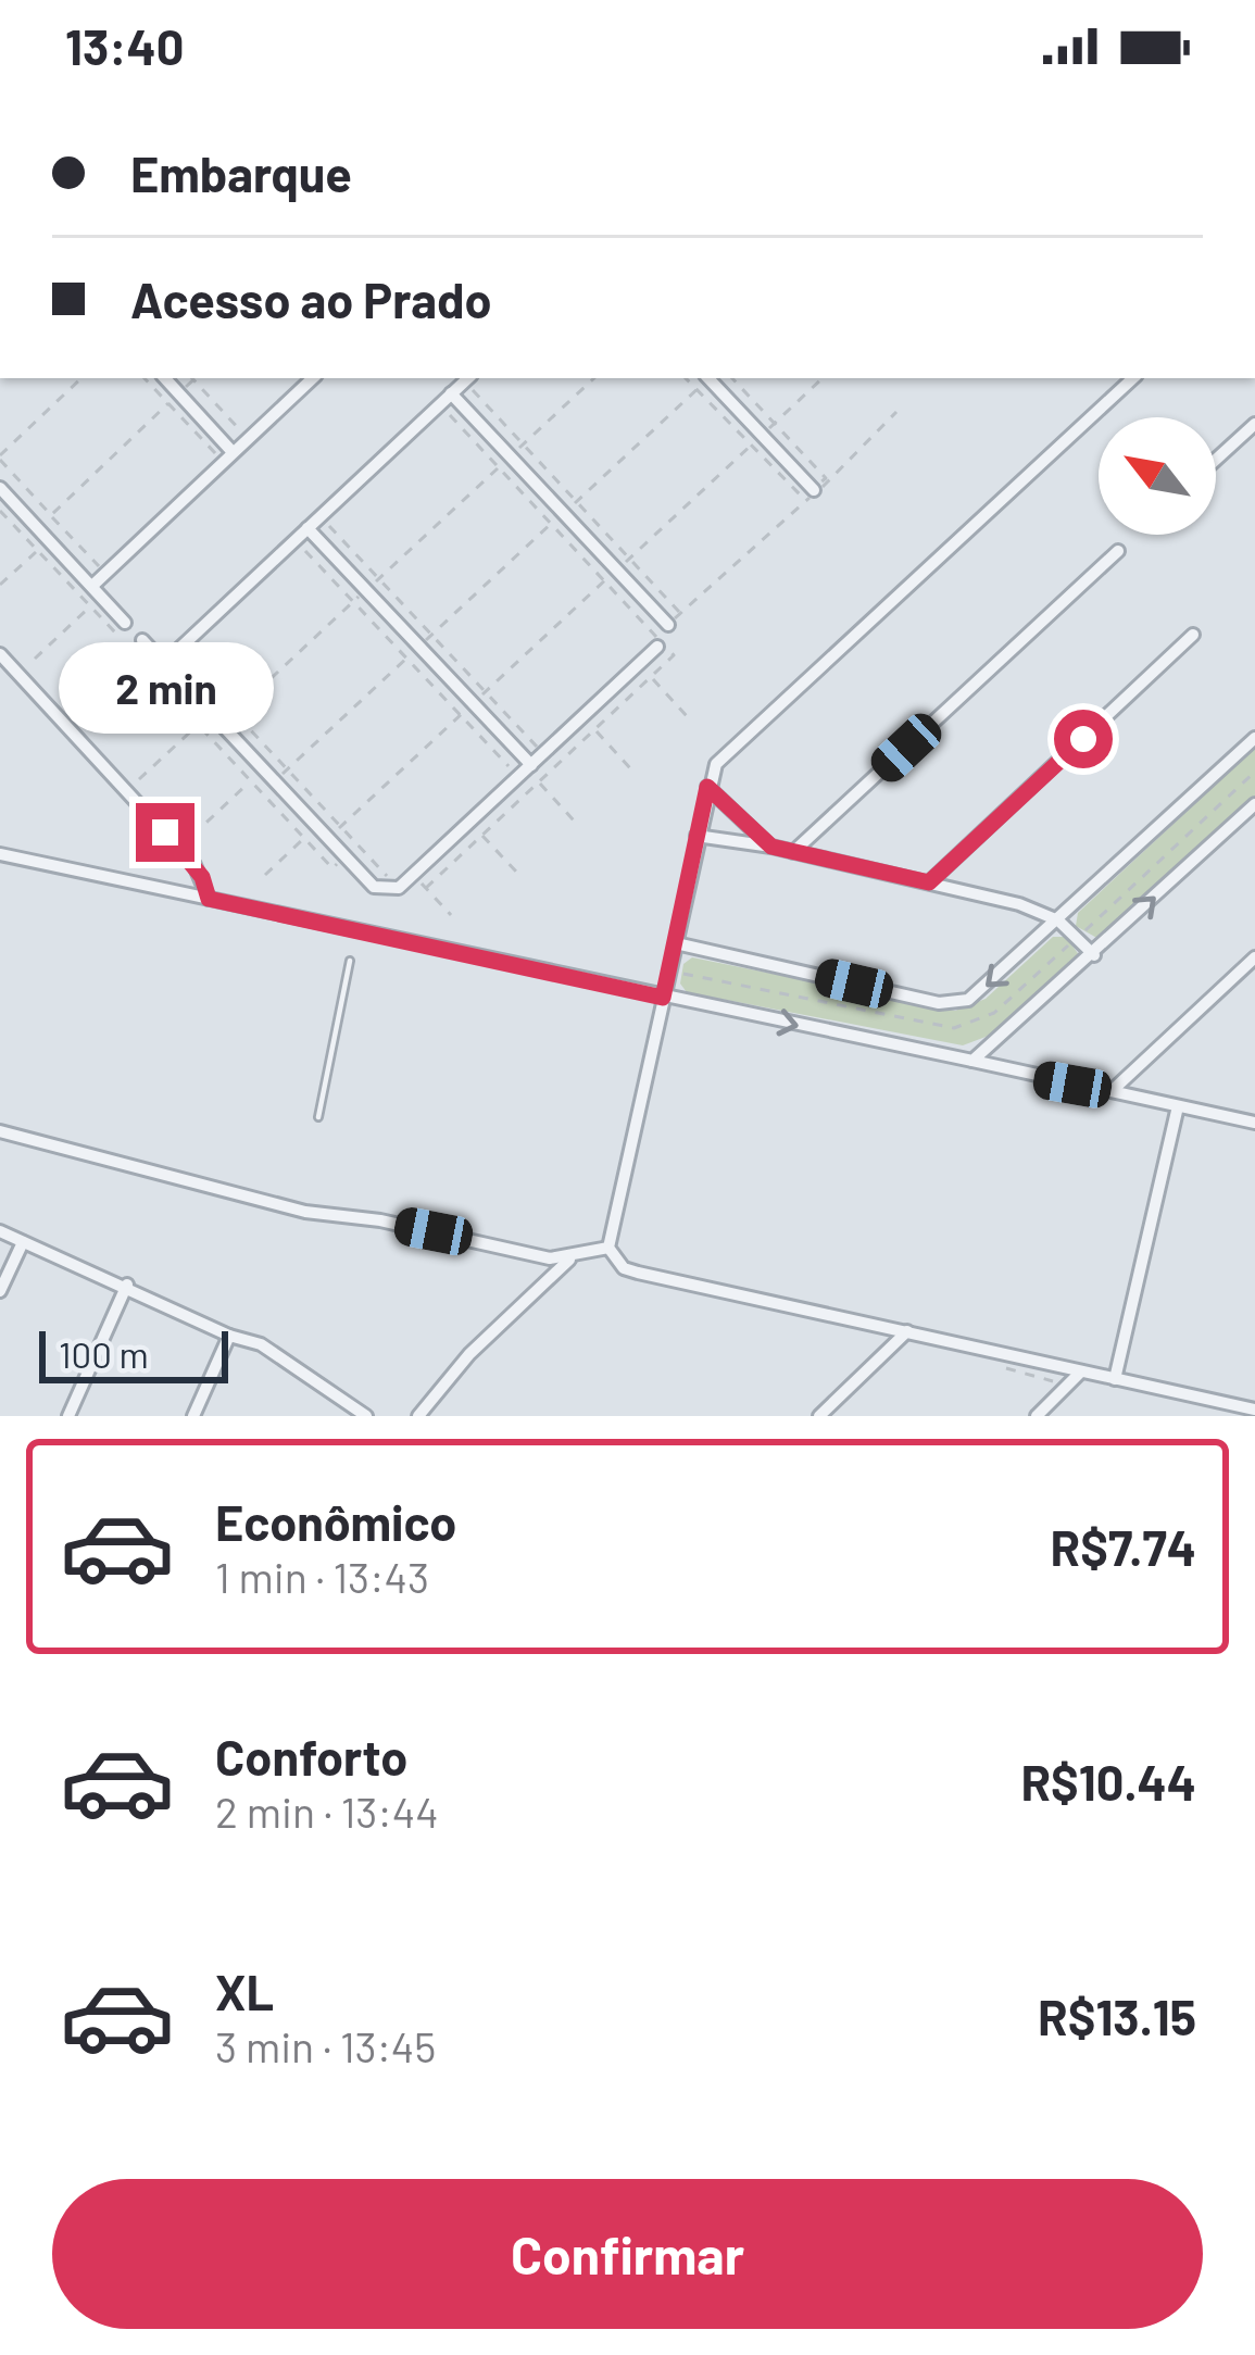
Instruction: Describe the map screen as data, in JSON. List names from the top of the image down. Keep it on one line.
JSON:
{"scale_bar":"100 m","north":"top left","page":{"status":"13:40","banner":["Embarque","Acesso ao Prado"],"bubble":"2 min","scale":"100 m","list":[{"name":"Econômico","note":"1 min · 13:43","value":"R$7.74"},{"name":"Conforto","note":"2 min · 13:44","value":"R$10.44"},{"name":"XL","note":"3 min · 13:45","value":"R$13.15"}],"buttons":"Confirmar"}}
